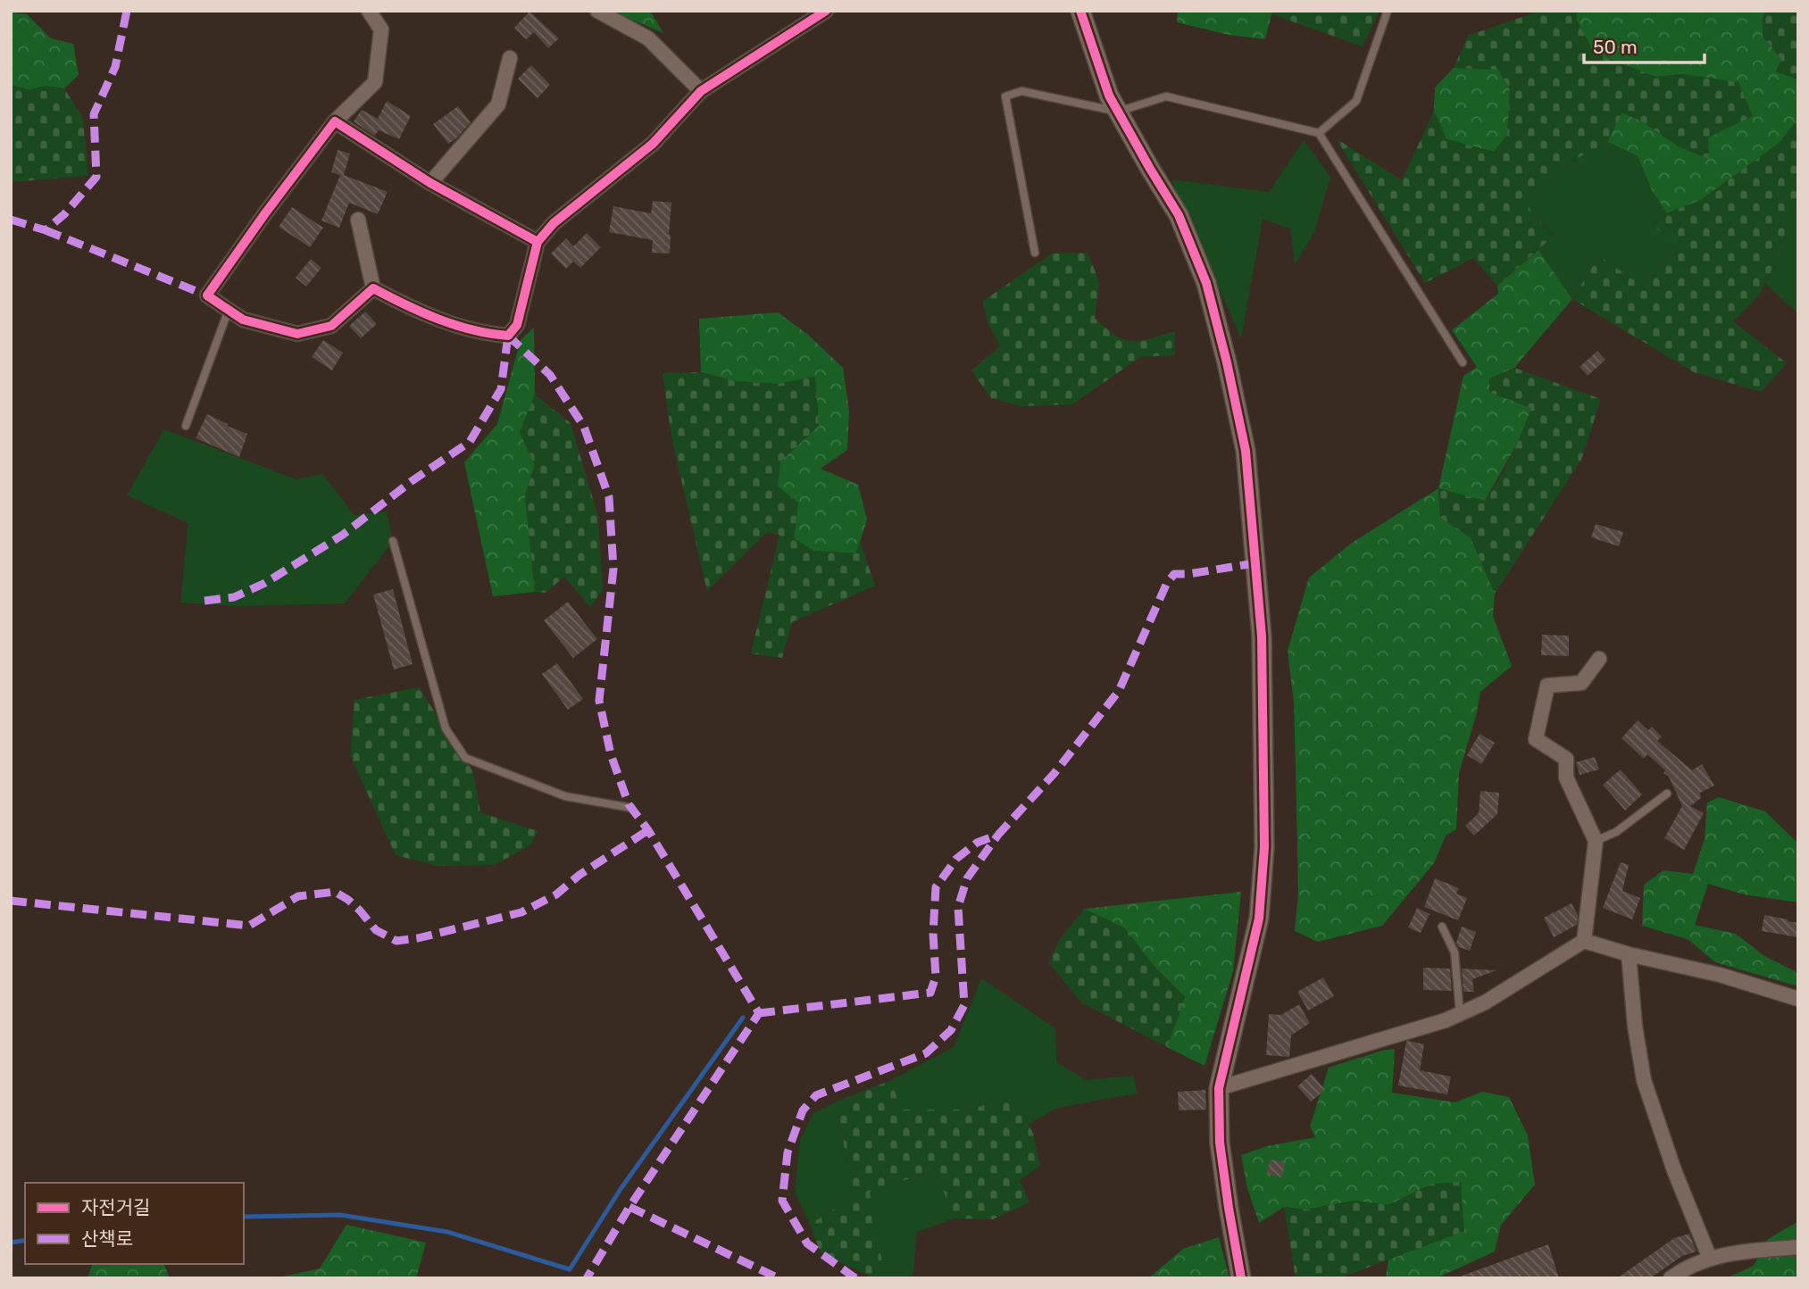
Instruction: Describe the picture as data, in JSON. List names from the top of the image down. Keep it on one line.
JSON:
{"legend":["자전거길","산책로"],"scale_bar":"50 m"}
